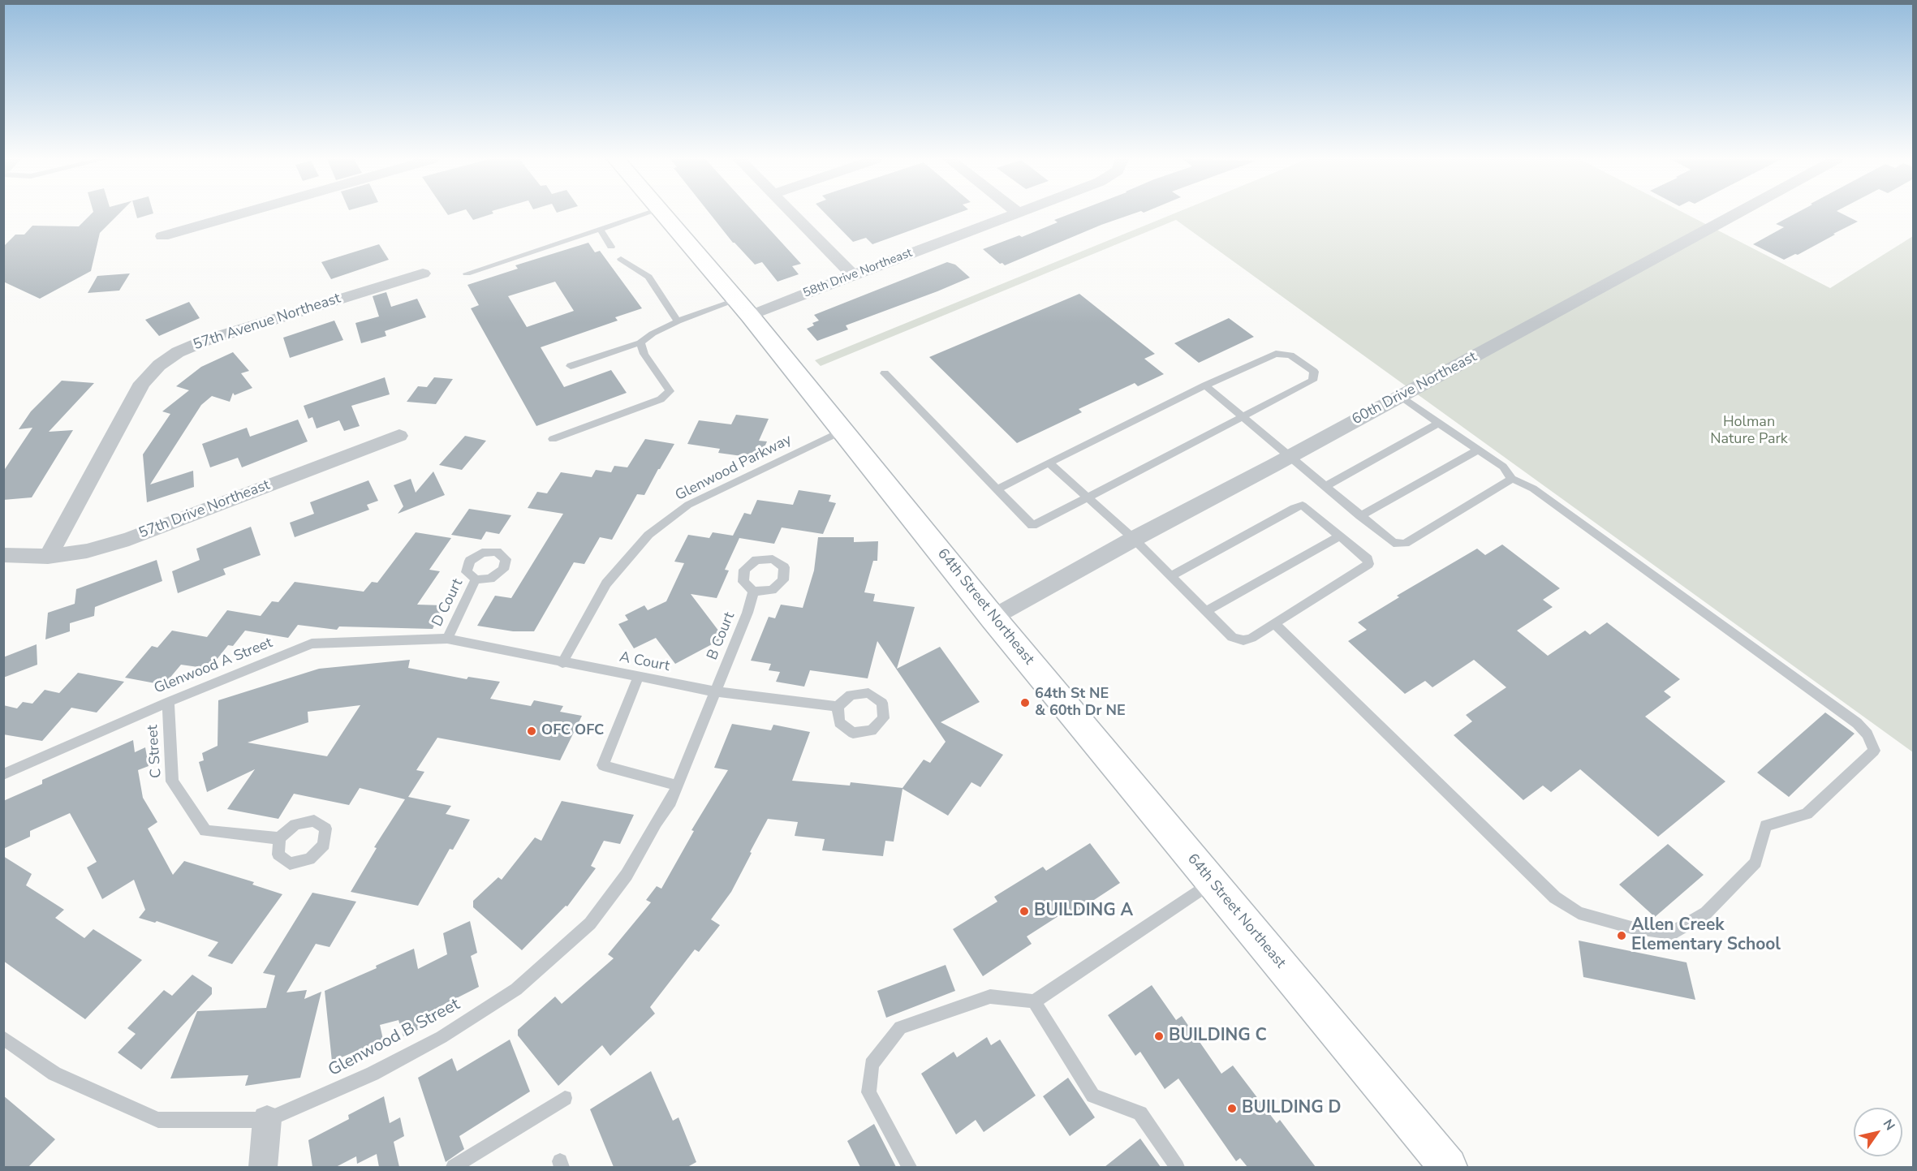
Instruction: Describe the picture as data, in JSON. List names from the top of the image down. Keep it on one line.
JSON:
{"streets":{"main road":["64th Street Northeast"],"street":["58th Drive Northeast","57th Avenue Northeast","60th Drive Northeast","57th Drive Northeast"],"lane":["Glenwood Parkway","D Court","B Court","A Court","Glenwood A Street","C Street","Glenwood B Street"]},"crossings":[["58th Drive Northeast","64th Street Northeast"],["57th Avenue Northeast","57th Drive Northeast"],["60th Drive Northeast","64th Street Northeast"],["Glenwood Parkway","64th Street Northeast"],["Glenwood Parkway","A Court"],["D Court","A Court"],["D Court","Glenwood A Street"],["B Court","A Court"],["B Court","Glenwood B Street"],["A Court","Glenwood A Street"],["A Court","Glenwood B Street"],["Glenwood A Street","C Street"]],"parks":["Holman Nature Park"],"places":["64th St NE & 60th Dr NE","OFC OFC","BUILDING A","Allen Creek Elementary School","BUILDING C","BUILDING D"],"north":"top right"}
